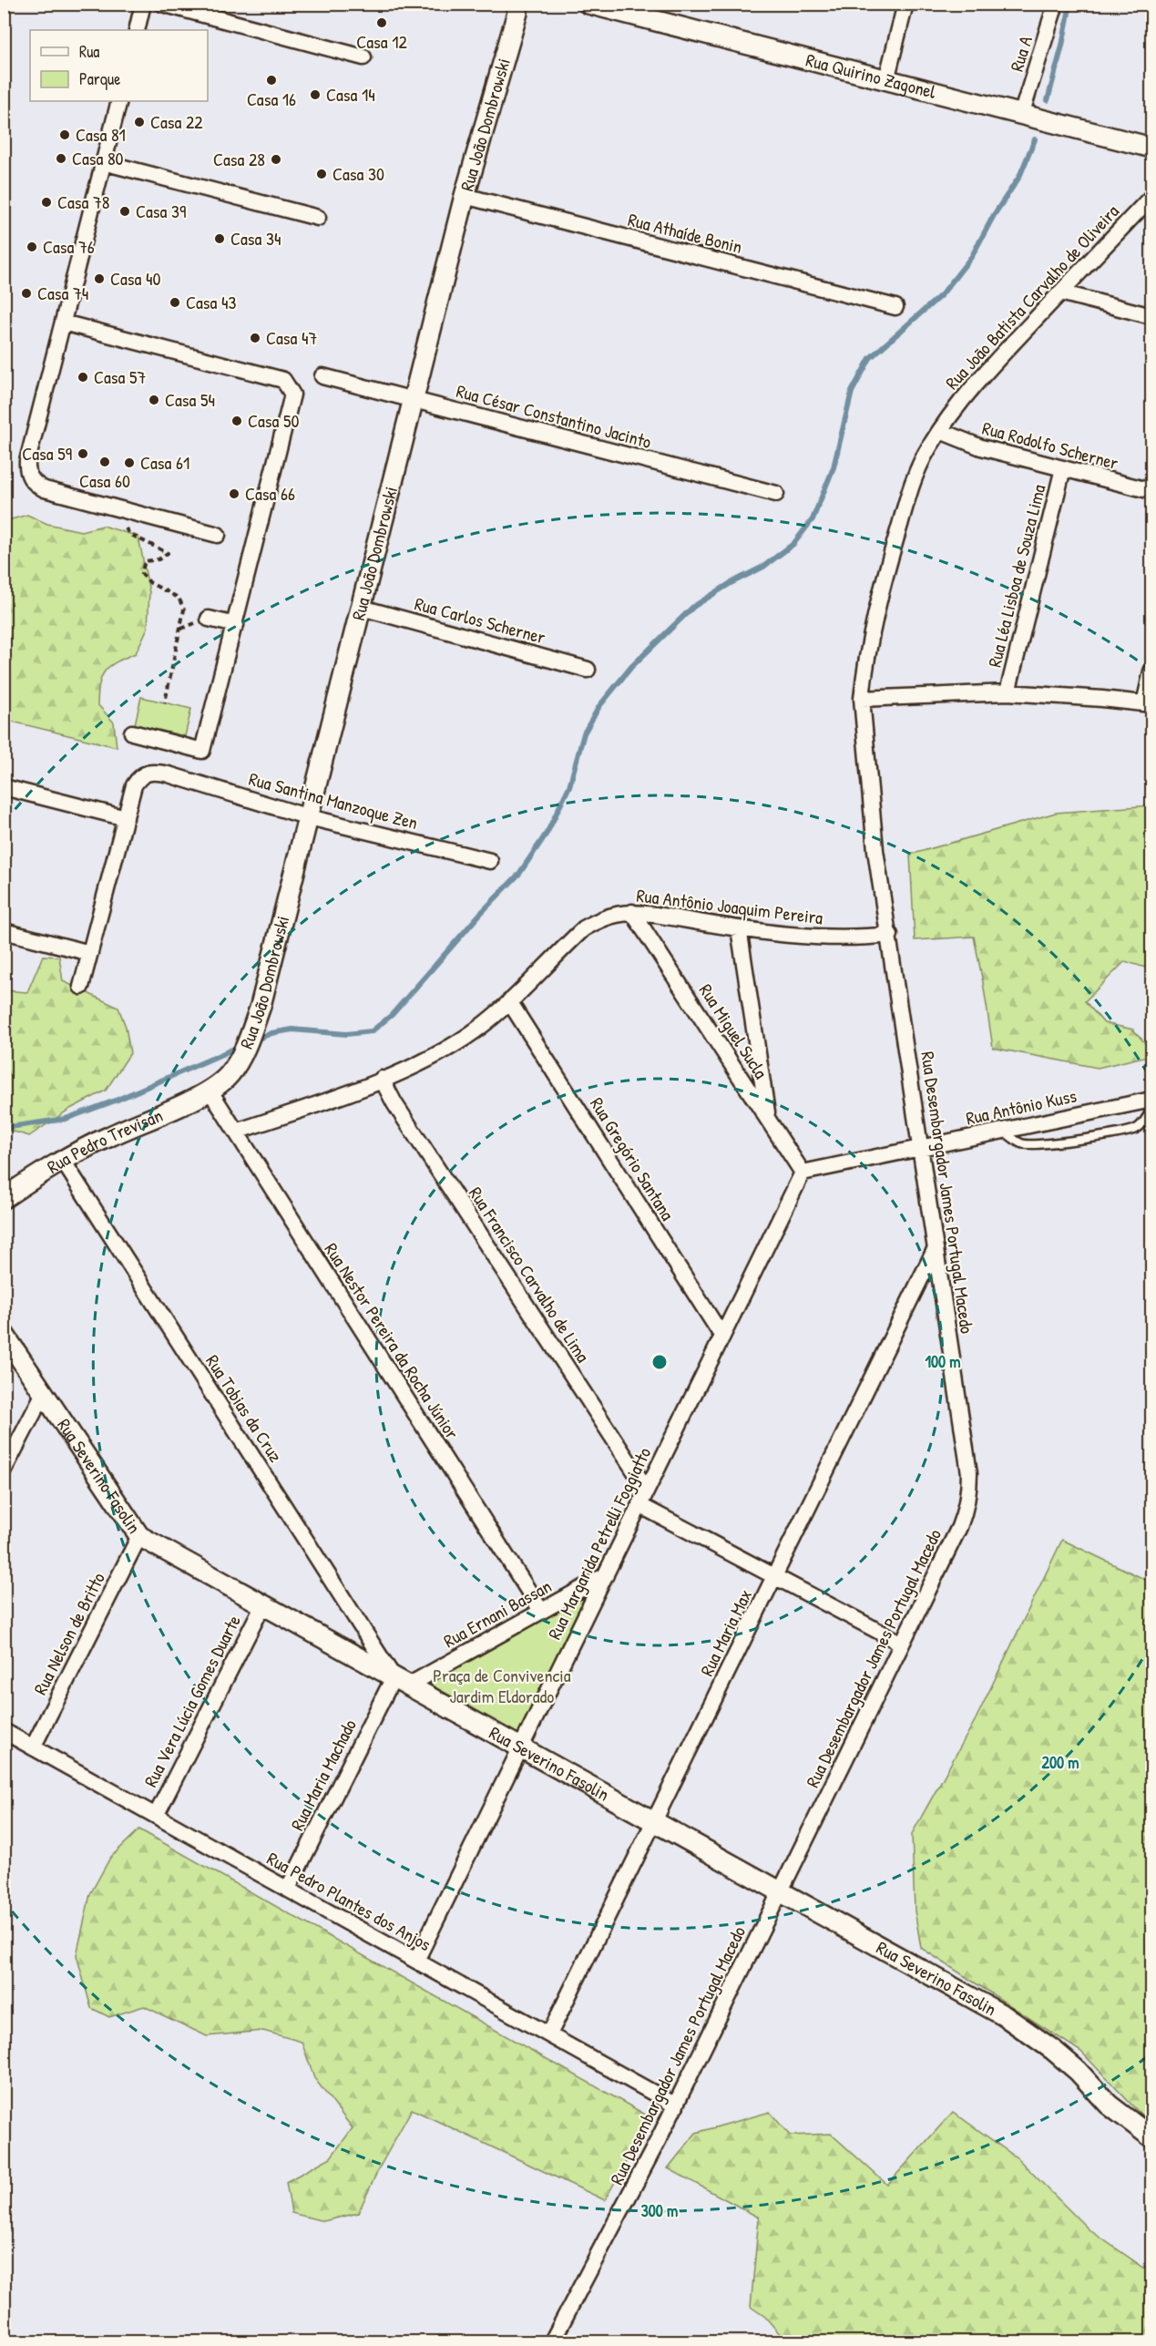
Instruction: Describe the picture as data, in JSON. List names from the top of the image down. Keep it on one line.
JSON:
{"streets":{"street":["Rua A","Rua Quirino Zagonel","Rua João Dombrowski","Rua Athaíde Bonin","Rua João Batista Carvalho de Oliveira","Rua César Constantino Jacinto","Rua Rodolfo Scherner","Rua Léa Lisboa de Souza Lima","Rua Carlos Scherner","Rua Santina Manzoque Zen","Rua Antônio Joaquim Pereira","Rua Miguel Sucla","Rua Antônio Kuss","Rua Pedro Trevisan","Rua Gregório Santana","Rua Desembargador James Portugal Macedo","Rua Francisco Carvalho de Lima","Rua Nestor Pereira da Rocha Júnior","Rua Tobias da Cruz","Rua Severino Fasolin","Rua Margarida Petrelli Foggiatto","Rua Ernani Bassan","Rua Maria Max","Rua Nelson de Britto","Rua Vera Lúcia Gomes Duarte","Rua Maria Machado","Rua Pedro Plantes dos Anjos"]},"crossings":[["Rua A","Rua Quirino Zagonel"],["Rua João Dombrowski","Rua Athaíde Bonin"],["Rua João Dombrowski","Rua César Constantino Jacinto"],["Rua João Dombrowski","Rua Carlos Scherner"],["Rua João Dombrowski","Rua Santina Manzoque Zen"],["Rua João Dombrowski","Rua Pedro Trevisan"],["Rua João Dombrowski","Rua Nestor Pereira da Rocha Júnior"],["Rua João Batista Carvalho de Oliveira","Rua Rodolfo Scherner"],["Rua João Batista Carvalho de Oliveira","Rua Antônio Joaquim Pereira"],["Rua João Batista Carvalho de Oliveira","Rua Desembargador James Portugal Macedo"],["Rua Rodolfo Scherner","Rua Léa Lisboa de Souza Lima"],["Rua Antônio Joaquim Pereira","Rua Miguel Sucla"],["Rua Antônio Joaquim Pereira","Rua Gregório Santana"],["Rua Antônio Joaquim Pereira","Rua Desembargador James Portugal Macedo"],["Rua Antônio Joaquim Pereira","Rua Francisco Carvalho de Lima"],["Rua Antônio Joaquim Pereira","Rua Nestor Pereira da Rocha Júnior"],["Rua Miguel Sucla","Rua Antônio Kuss"],["Rua Miguel Sucla","Rua Margarida Petrelli Foggiatto"],["Rua Antônio Kuss","Rua Desembargador James Portugal Macedo"],["Rua Antônio Kuss","Rua Margarida Petrelli Foggiatto"],["Rua Pedro Trevisan","Rua Nestor Pereira da Rocha Júnior"],["Rua Pedro Trevisan","Rua Tobias da Cruz"],["Rua Gregório Santana","Rua Margarida Petrelli Foggiatto"],["Rua Desembargador James Portugal Macedo","Rua Severino Fasolin"],["Rua Desembargador James Portugal Macedo","Rua Maria Max"],["Rua Desembargador James Portugal Macedo","Rua Pedro Plantes dos Anjos"],["Rua Francisco Carvalho de Lima","Rua Margarida Petrelli Foggiatto"],["Rua Nestor Pereira da Rocha Júnior","Rua Ernani Bassan"],["Rua Tobias da Cruz","Rua Severino Fasolin"],["Rua Tobias da Cruz","Rua Ernani Bassan"],["Rua Tobias da Cruz","Rua Maria Machado"],["Rua Severino Fasolin","Rua Margarida Petrelli Foggiatto"],["Rua Severino Fasolin","Rua Ernani Bassan"],["Rua Severino Fasolin","Rua Maria Max"],["Rua Severino Fasolin","Rua Nelson de Britto"],["Rua Severino Fasolin","Rua Vera Lúcia Gomes Duarte"],["Rua Severino Fasolin","Rua Maria Machado"],["Rua Margarida Petrelli Foggiatto","Rua Ernani Bassan"],["Rua Margarida Petrelli Foggiatto","Rua Pedro Plantes dos Anjos"],["Rua Ernani Bassan","Rua Maria Machado"],["Rua Maria Max","Rua Pedro Plantes dos Anjos"],["Rua Nelson de Britto","Rua Pedro Plantes dos Anjos"],["Rua Vera Lúcia Gomes Duarte","Rua Pedro Plantes dos Anjos"],["Rua Maria Machado","Rua Pedro Plantes dos Anjos"]],"parks":["Praça de Convivencia Jardim Eldorado"],"places":["Casa 12","Casa 16","Casa 14","Casa 22","Casa 81","Casa 80","Casa 28","Casa 30","Casa 78","Casa 39","Casa 34","Casa 76","Casa 40","Casa 74","Casa 43","Casa 47","Casa 57","Casa 54","Casa 50","Casa 59","Casa 60","Casa 61","Casa 66"],"legend":["Rua","Parque"],"rings":["100 m","200 m","300 m"]}
